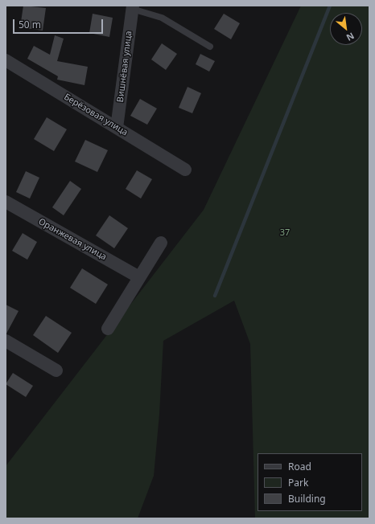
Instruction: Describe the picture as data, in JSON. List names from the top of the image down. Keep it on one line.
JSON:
{"streets":{"street":["Вишнёвая улица","Берёзовая улица","Оранжевая улица"]},"crossings":[["Вишнёвая улица","Берёзовая улица"]],"parks":["37"],"legend":["Road","Park","Building"],"scale_bar":"50 m","north":"bottom right"}
